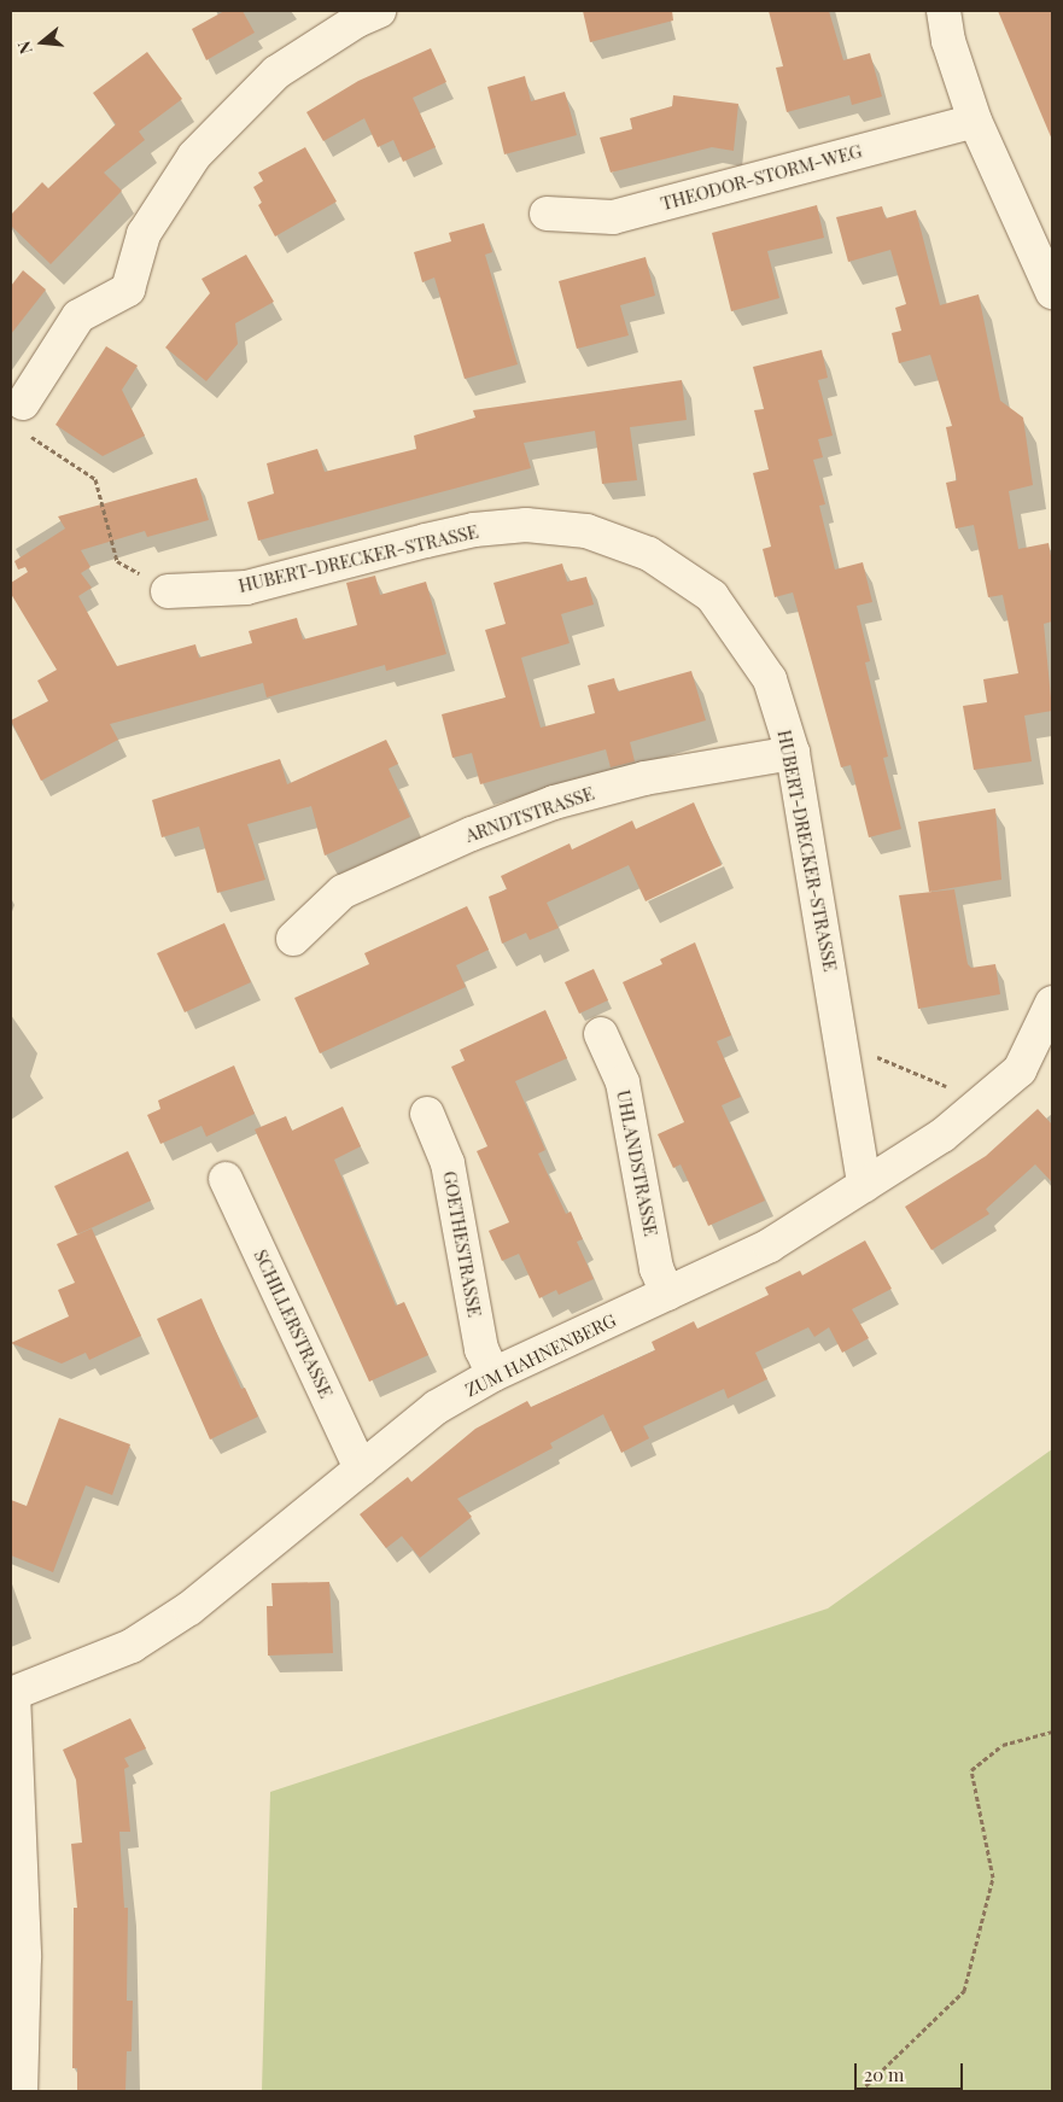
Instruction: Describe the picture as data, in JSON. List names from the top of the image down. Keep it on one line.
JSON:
{"streets":{"street":["THEODOR-STORM-WEG","HUBERT-DRECKER-STRASSE","ARNDTSTRASSE","UHLANDSTRASSE","GOETHESTRASSE","SCHILLERSTRASSE","ZUM HAHNENBERG"]},"crossings":[["HUBERT-DRECKER-STRASSE","ARNDTSTRASSE"],["HUBERT-DRECKER-STRASSE","ZUM HAHNENBERG"],["UHLANDSTRASSE","ZUM HAHNENBERG"],["GOETHESTRASSE","ZUM HAHNENBERG"],["SCHILLERSTRASSE","ZUM HAHNENBERG"]],"scale_bar":"20 m","north":"left"}
